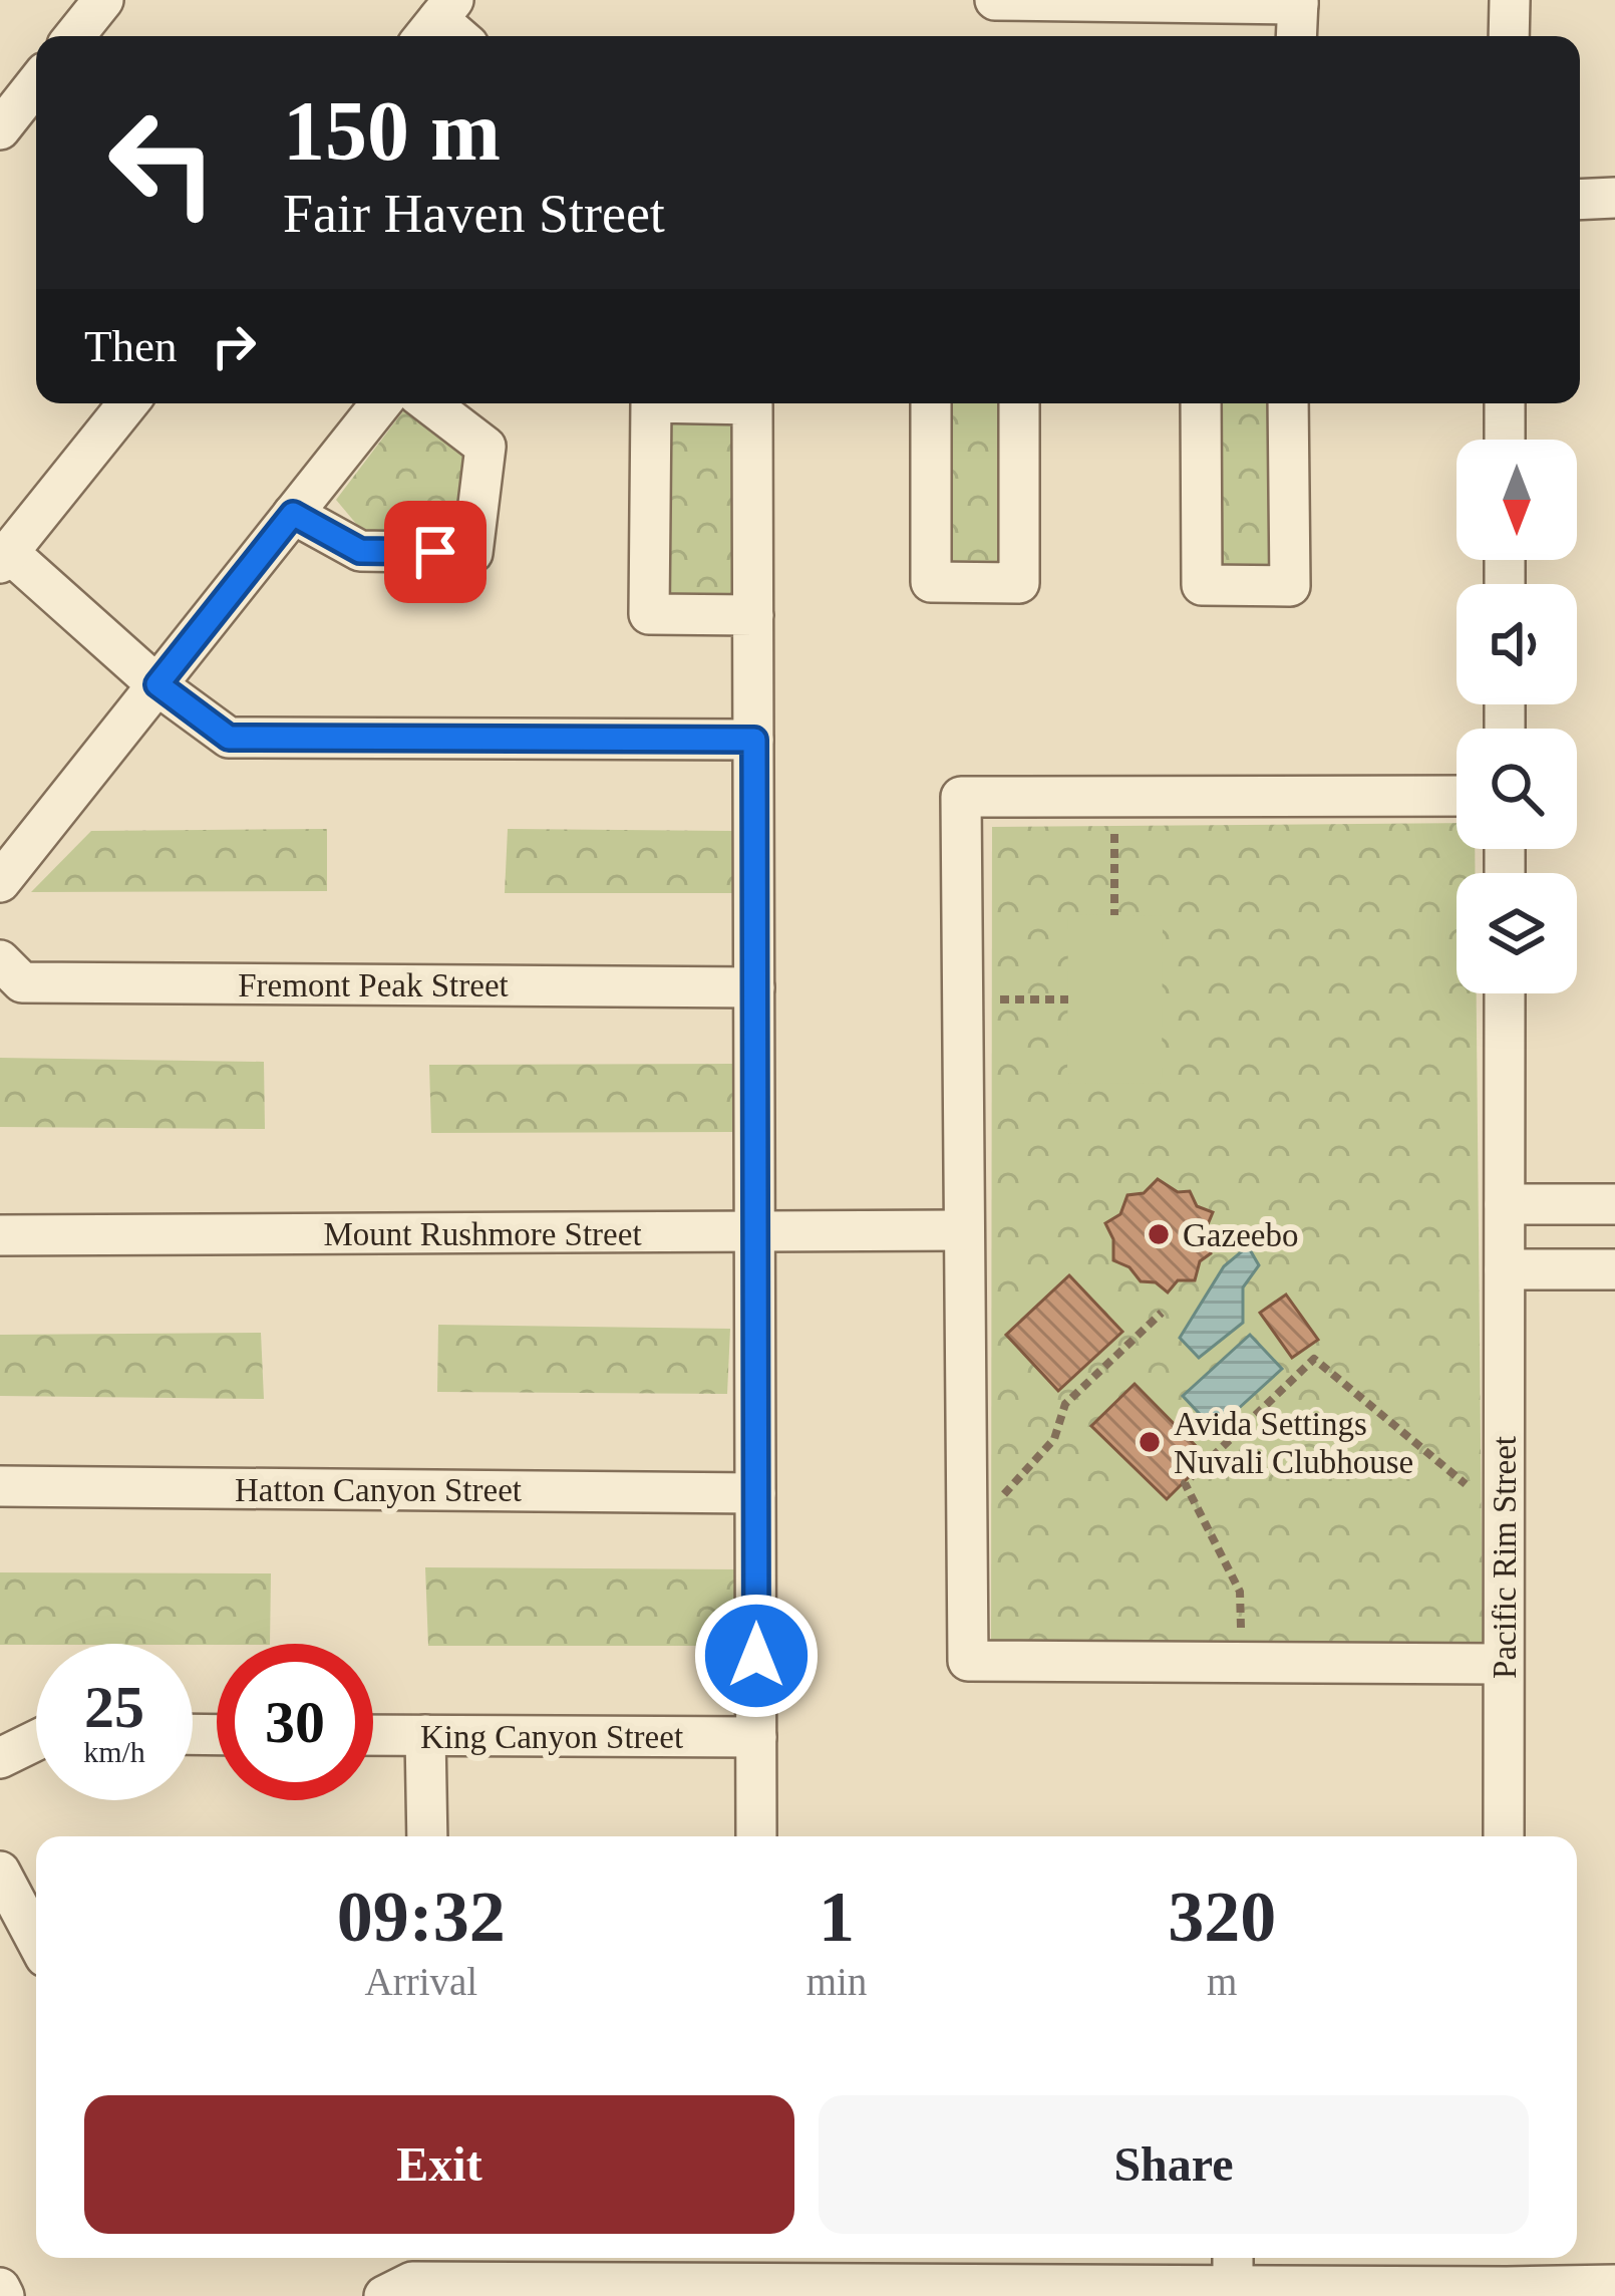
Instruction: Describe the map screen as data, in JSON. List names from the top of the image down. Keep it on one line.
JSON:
{"streets":{"street":["Fremont Peak Street","Mount Rushmore Street","Hatton Canyon Street","Pacific Rim Street","King Canyon Street"]},"places":["Gazeebo","Avida Settings Nuvali Clubhouse"],"north":"bottom","page":{"turn":["150 m","Fair Haven Street"],"then":"Then","speed":"25 km/h","limit":"30","eta":["09:32","Arrival","1","min","320","m"],"buttons":["Exit","Share"]}}
